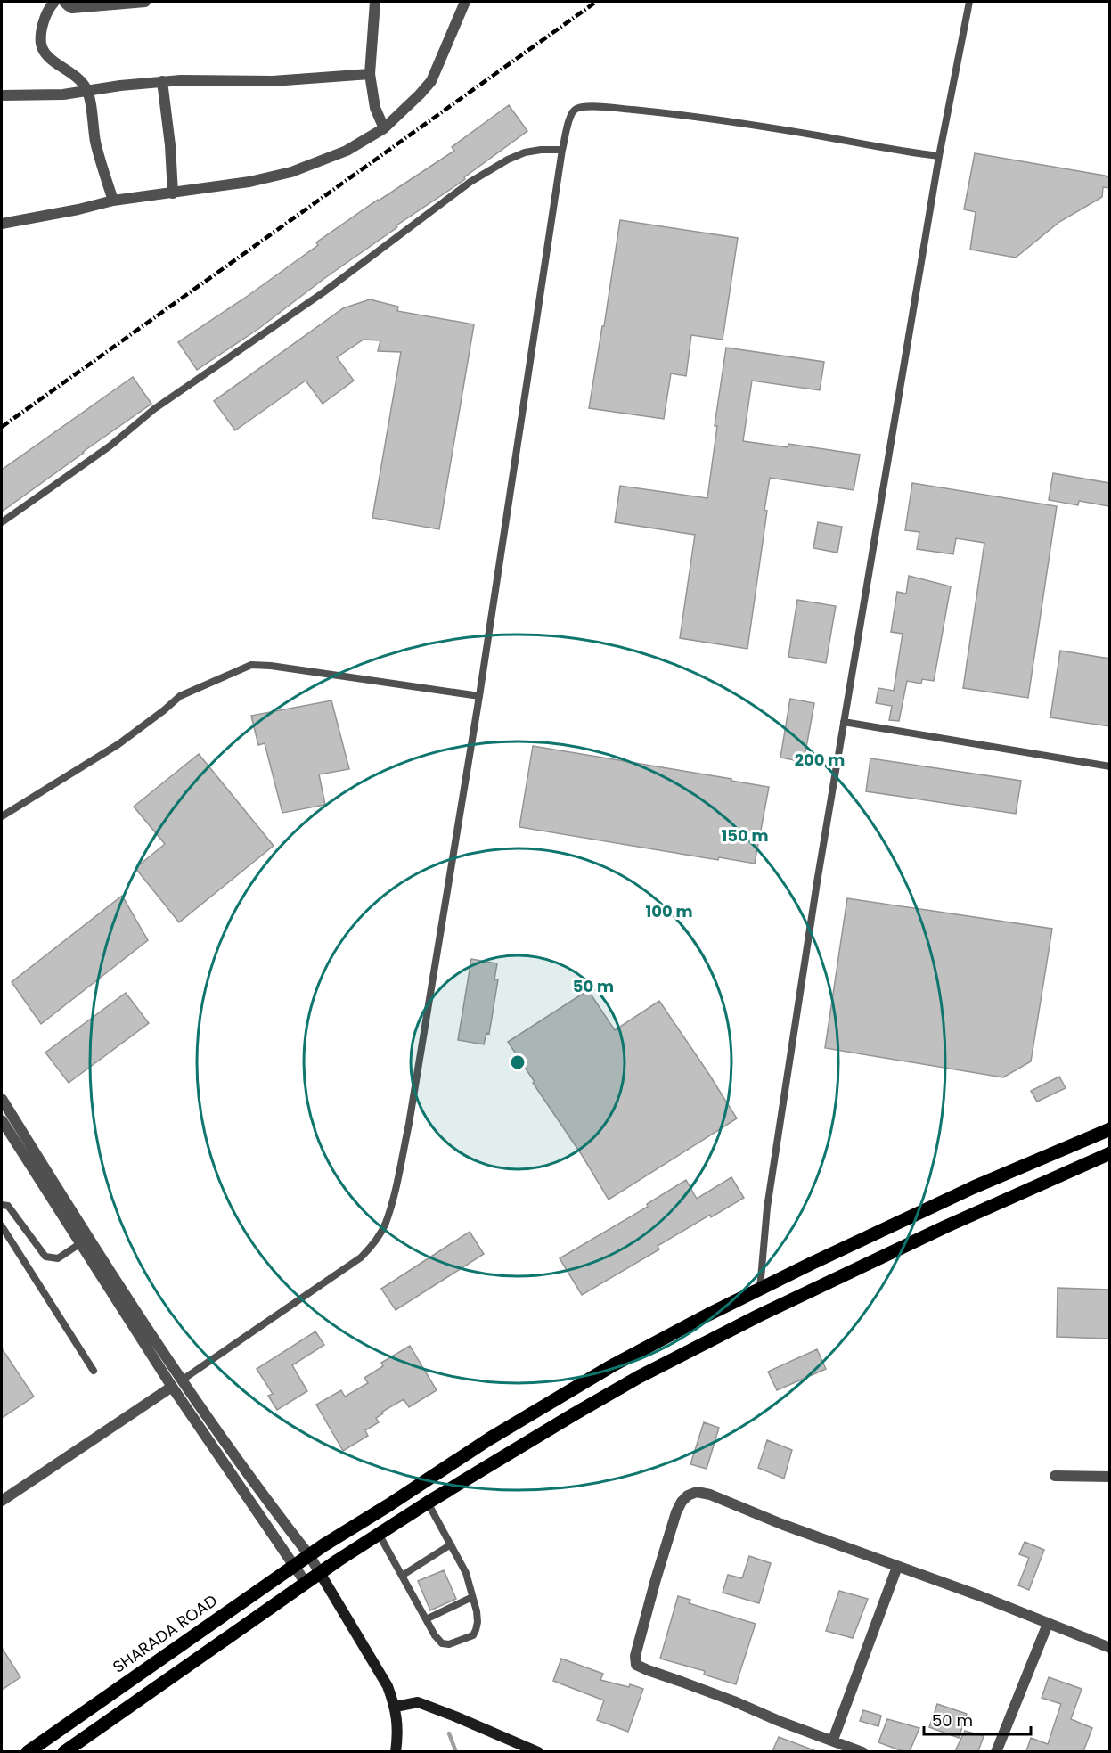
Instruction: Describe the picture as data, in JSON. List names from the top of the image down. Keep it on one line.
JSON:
{"streets":{"main road":["SHARADA ROAD"]},"scale_bar":"50 m","rings":["200 m","150 m","100 m","50 m"]}
